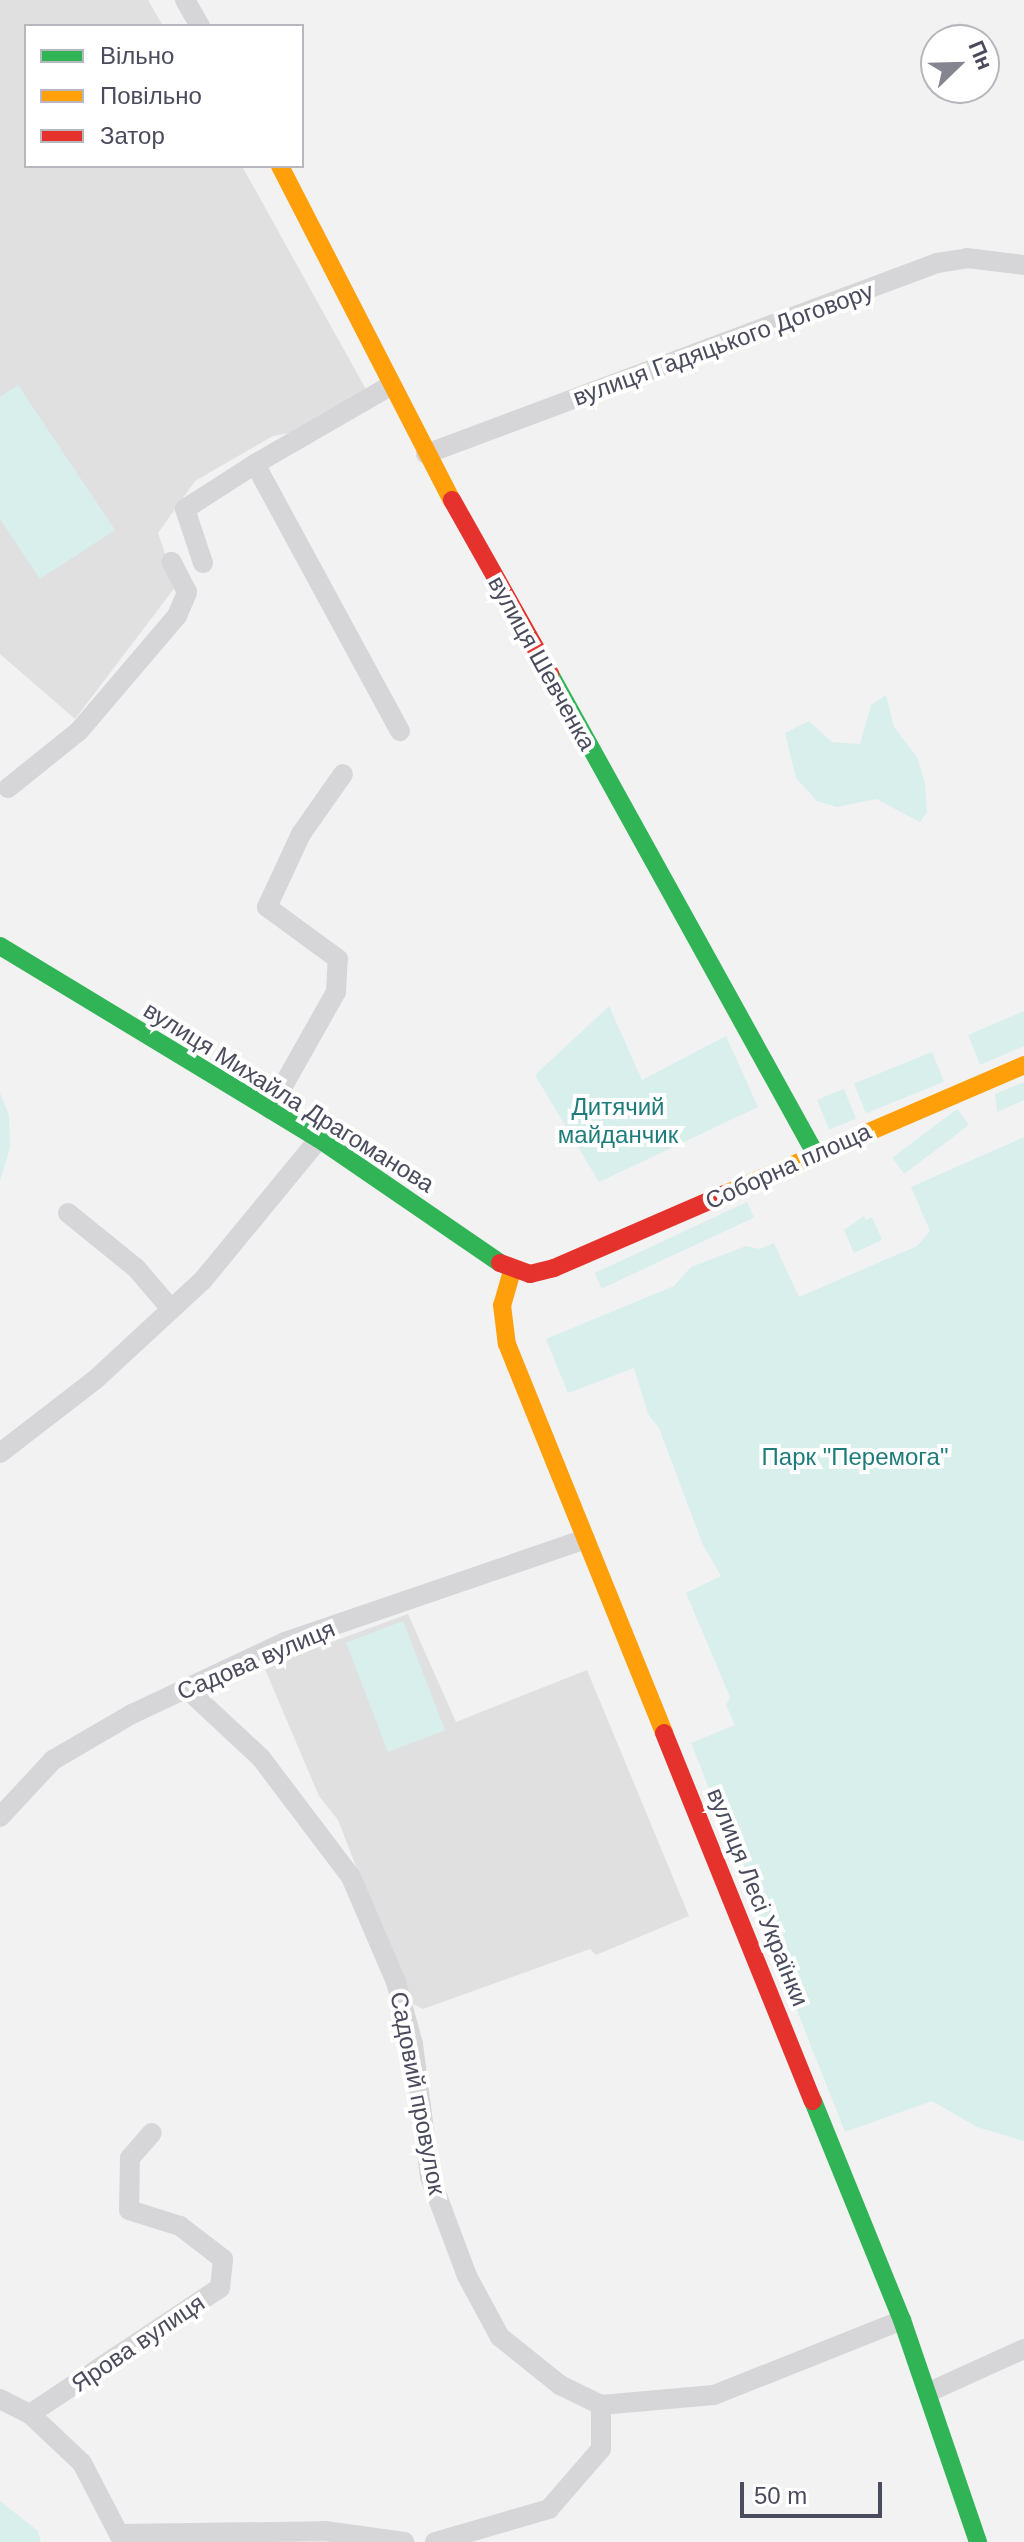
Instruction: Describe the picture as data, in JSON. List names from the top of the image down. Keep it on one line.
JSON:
{"streets":{"street":["вулиця Гадяцького Договору","вулиця Шевченка","вулиця Михайла Драгоманова","Соборна площа","Садова вулиця","вулиця Лесі Українки","Садовий провулок","Ярова вулиця"]},"crossings":[["вулиця Гадяцького Договору","вулиця Шевченка"],["вулиця Шевченка","Соборна площа"],["вулиця Михайла Драгоманова","Соборна площа"],["вулиця Михайла Драгоманова","вулиця Лесі Українки"],["Соборна площа","вулиця Лесі Українки"],["Садова вулиця","вулиця Лесі Українки"],["Садова вулиця","Садовий провулок"]],"parks":["Дитячий майданчик","Парк \"Перемога\""],"legend":["Вільно","Повільно","Затор"],"scale_bar":"50 m","north":"top right"}
